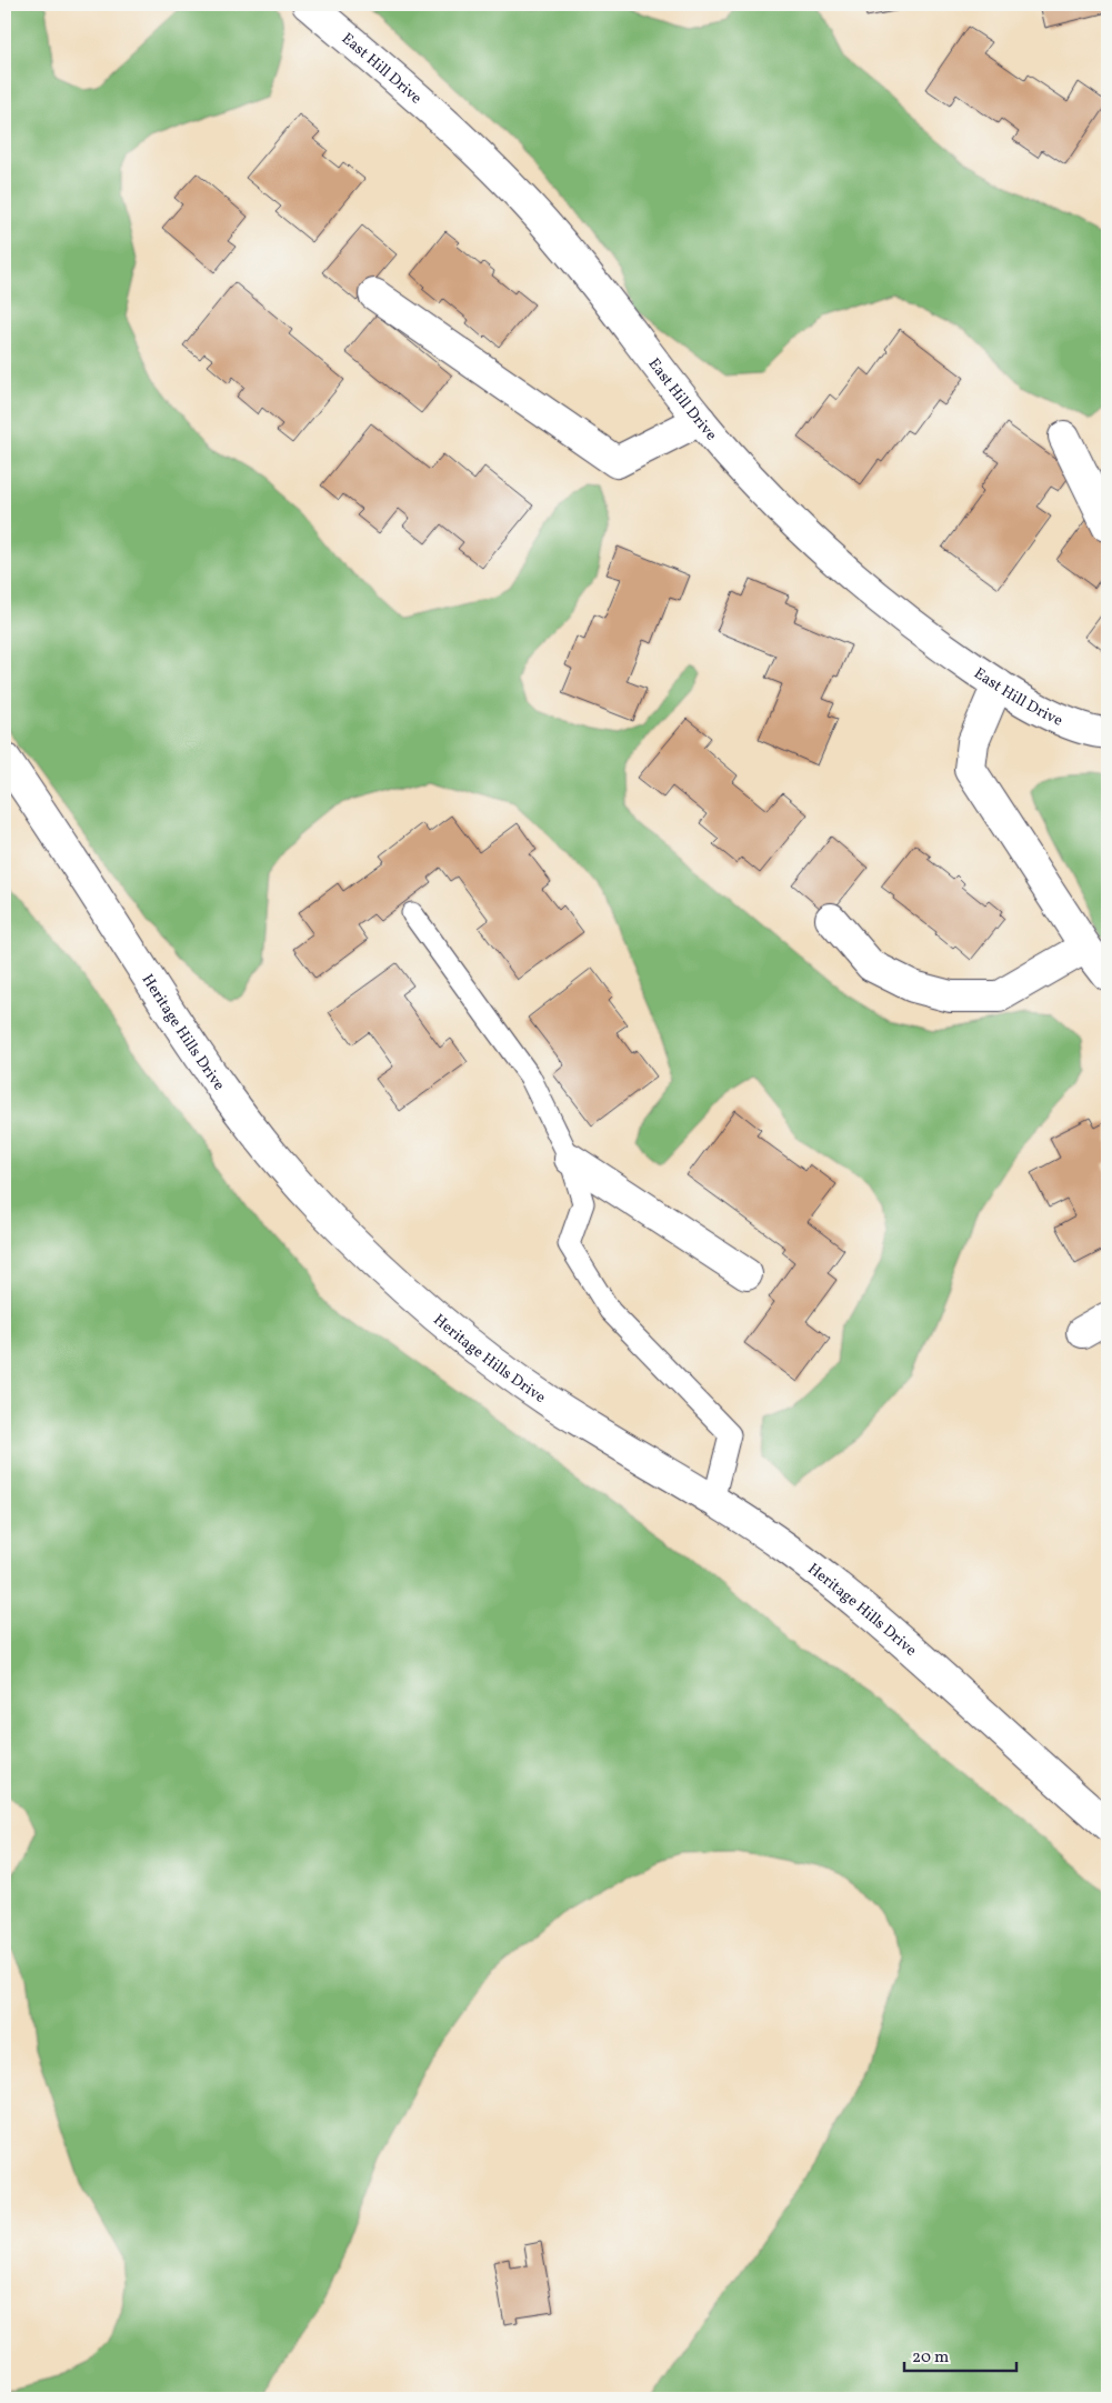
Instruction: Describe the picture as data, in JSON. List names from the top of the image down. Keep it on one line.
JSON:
{"streets":{"street":["East Hill Drive","Heritage Hills Drive"]},"scale_bar":"20 m"}
